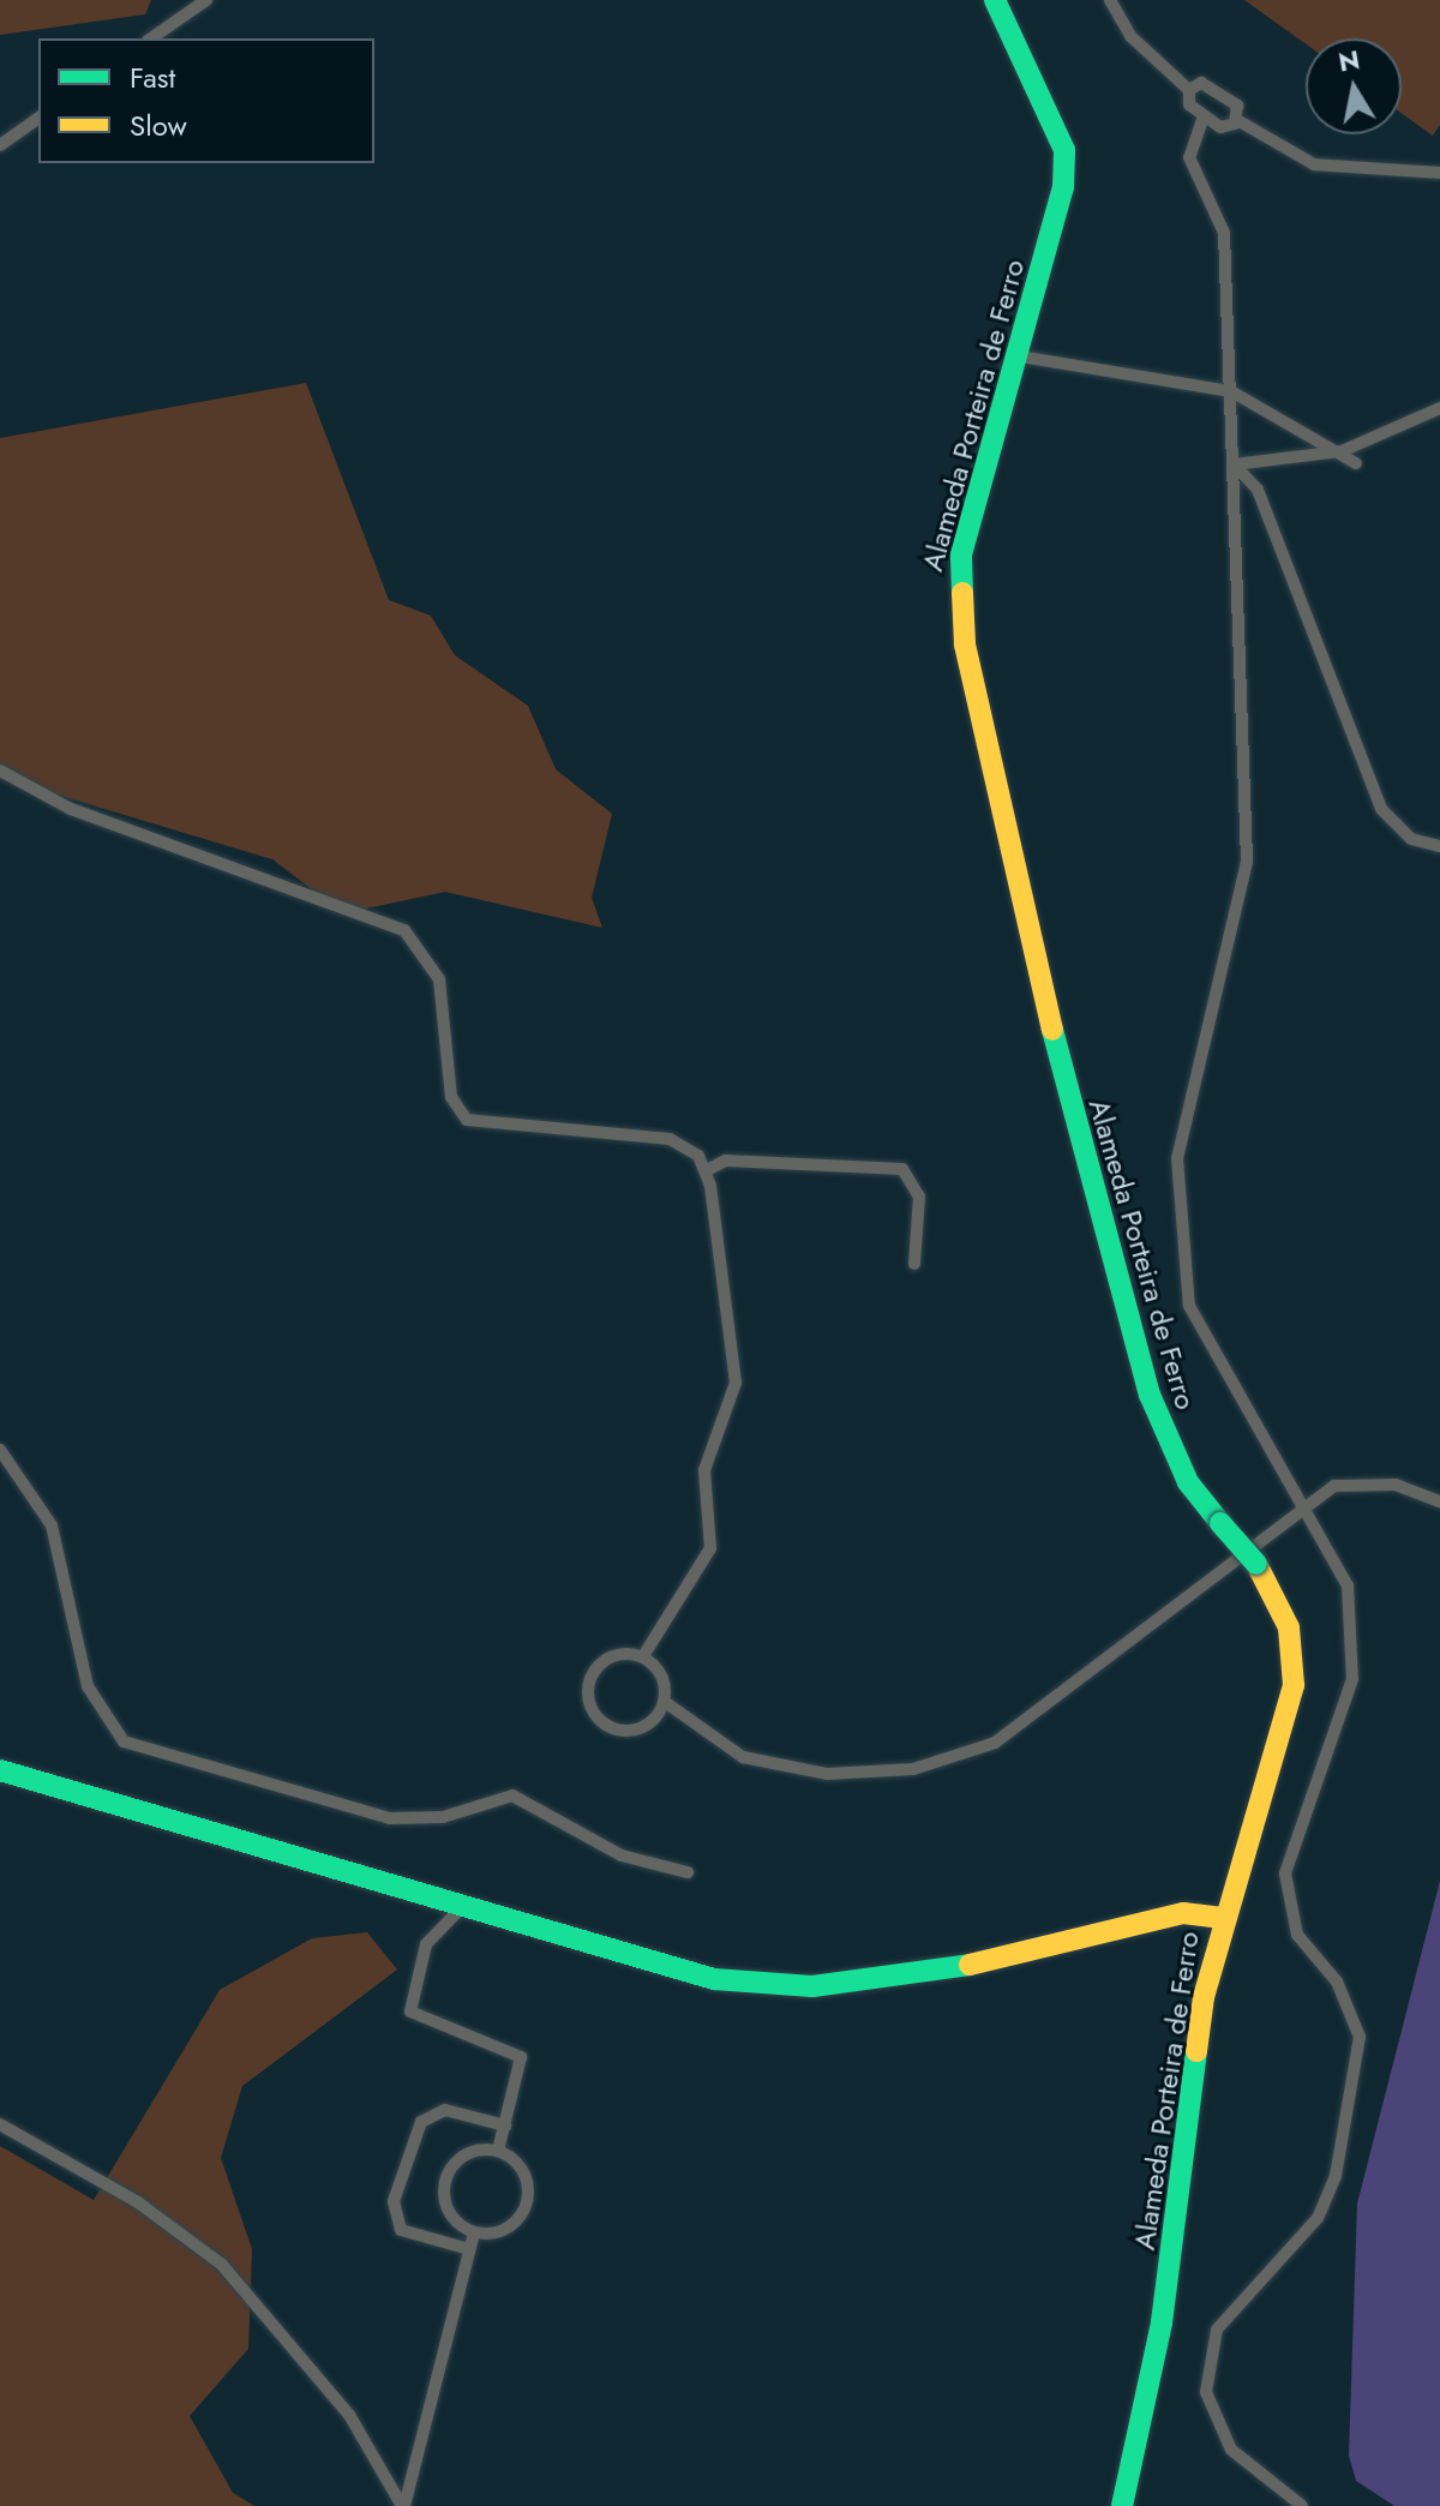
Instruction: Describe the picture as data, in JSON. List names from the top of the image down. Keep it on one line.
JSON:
{"streets":{"street":["Alameda Porteira de Ferro"]},"legend":["Fast","Slow"],"north":"top"}
